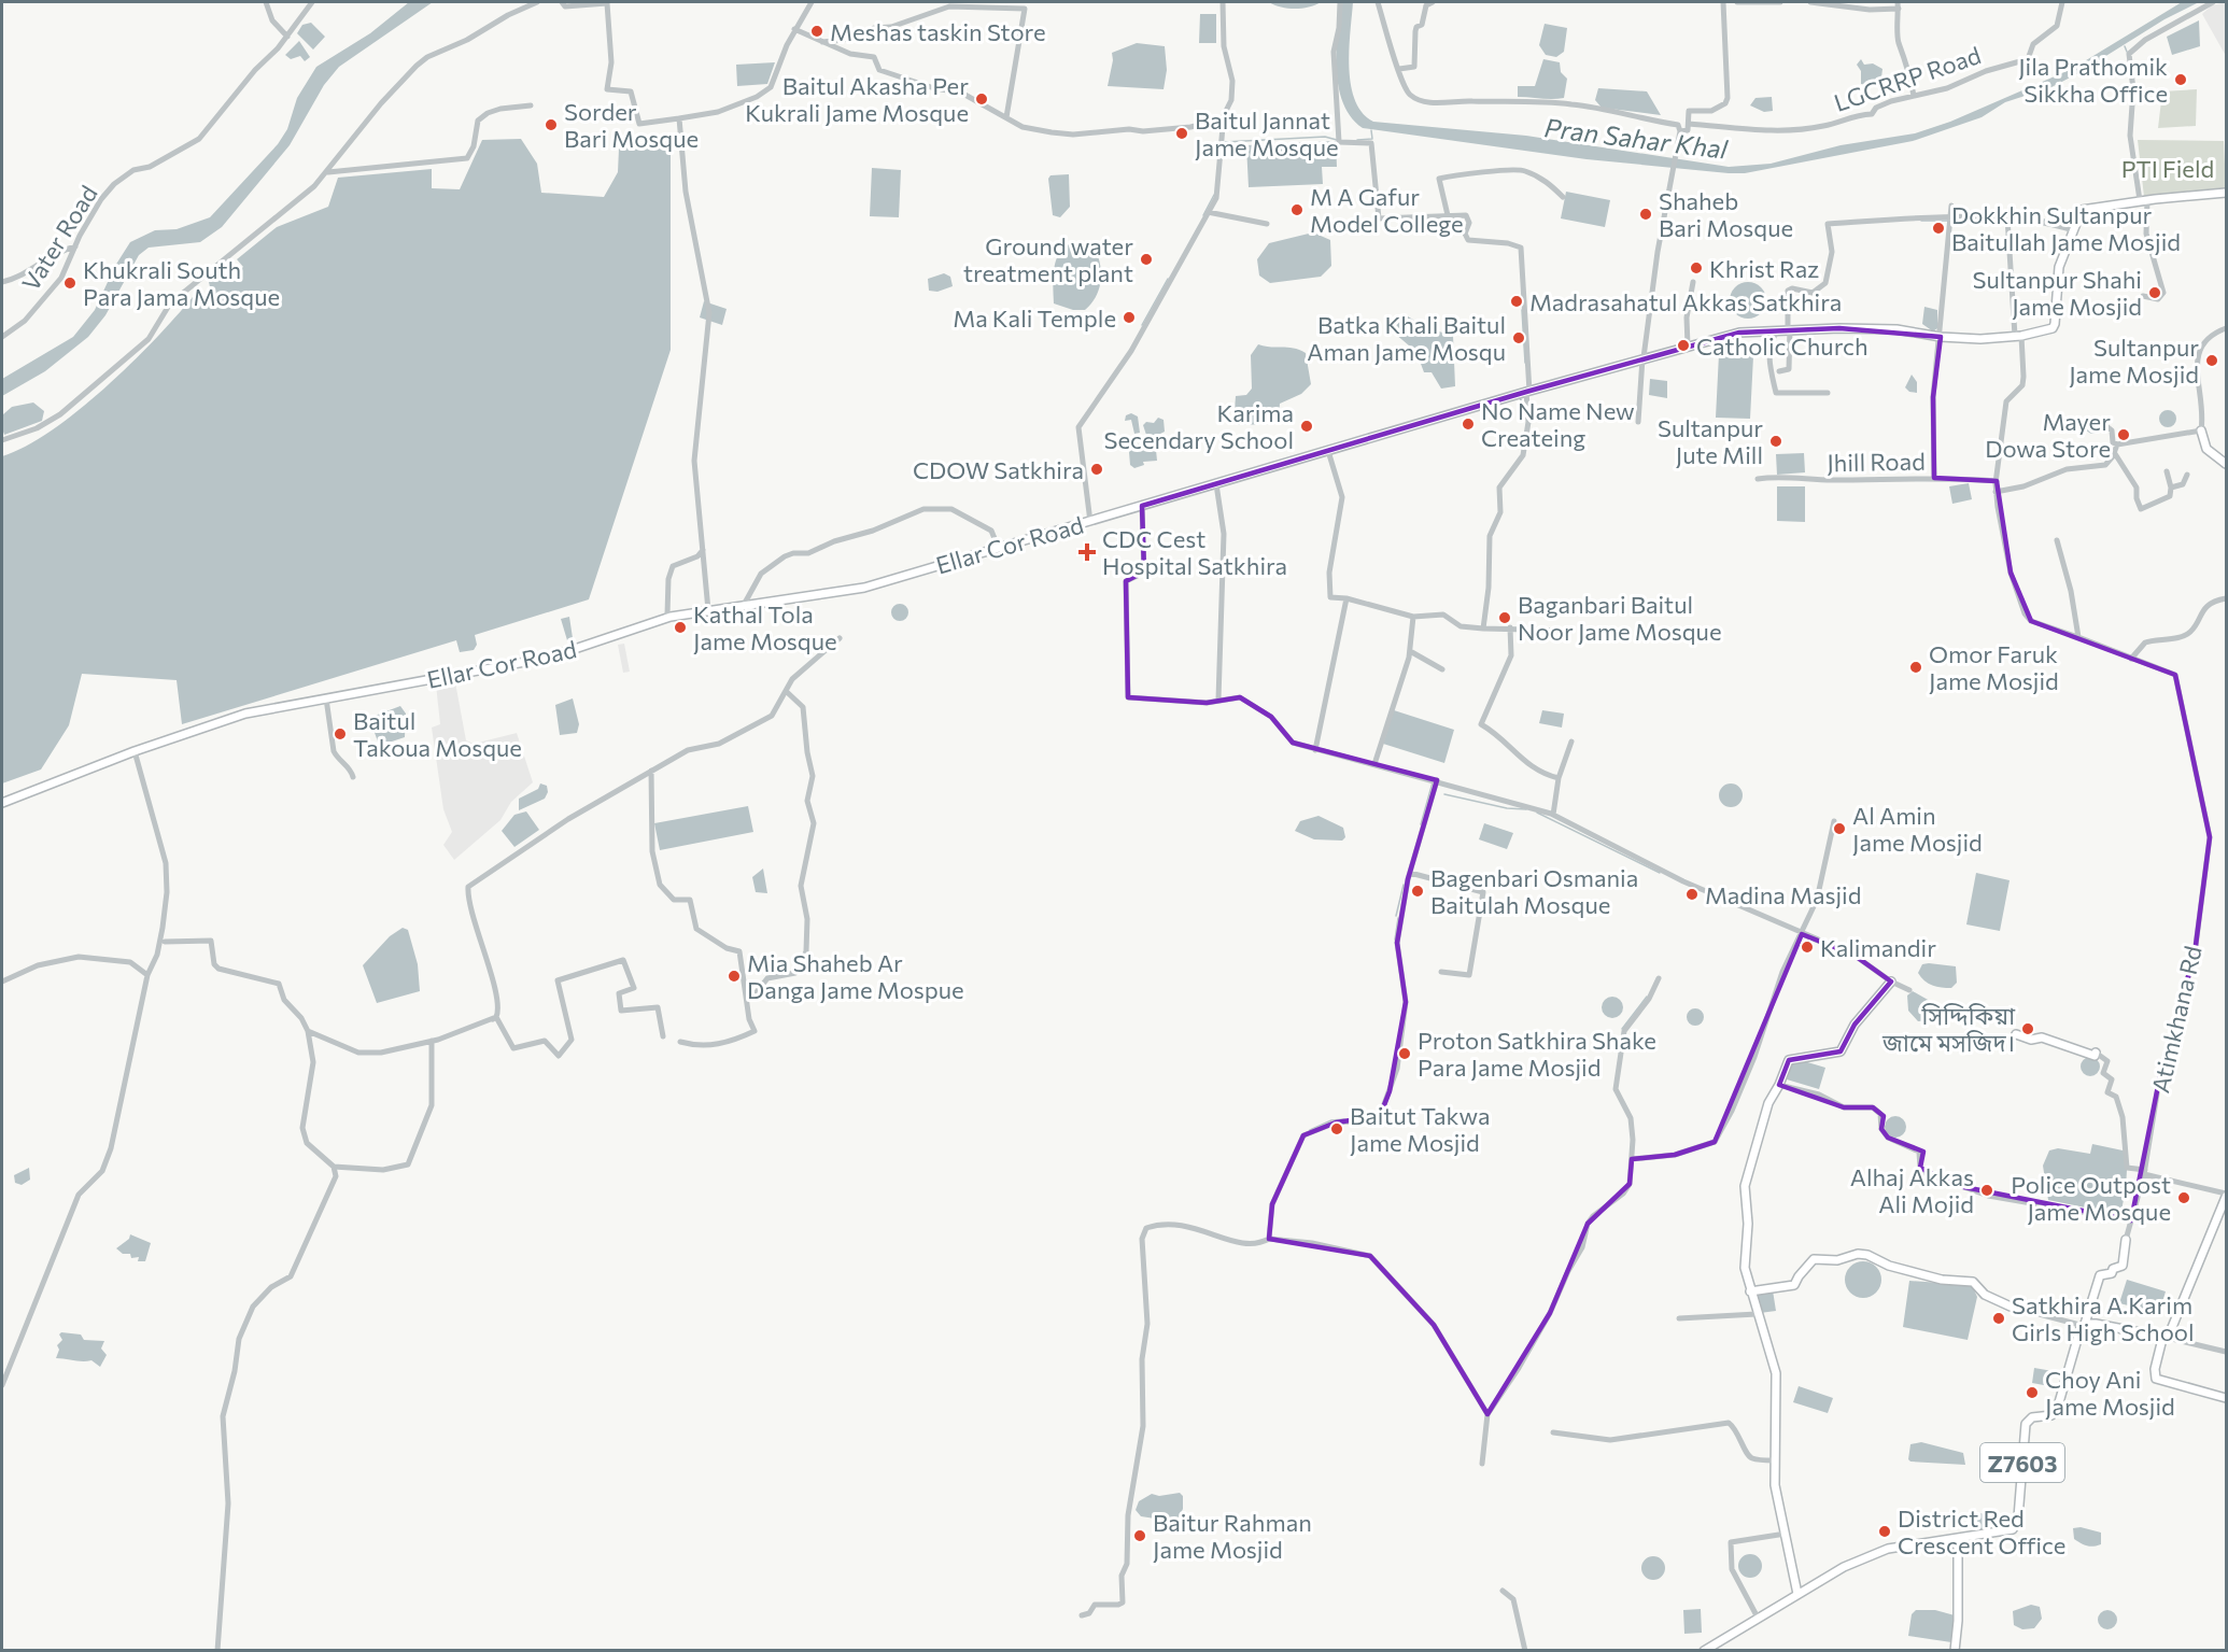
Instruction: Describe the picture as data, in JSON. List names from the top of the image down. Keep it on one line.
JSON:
{"streets":{"main road":["Ellar Cor Road","Z7603"],"street":["LGCRRP Road","Vater Road","Jhill Road","Atimkhana Rd"]},"water":["Pran Sahar Khal"],"parks":["PTI Field"],"places":{"other":["Meshas taskin Store","Jila Prathomik Sikkha Office","Baitul Akasha Per Kukrali Jame Mosque","Sorder Bari Mosque","Baitul Jannat Jame Mosque","M A Gafur Model College","Shaheb Bari Mosque","Dokkhin Sultanpur Baitullah Jame Mosjid","Ground water treatment plant","Khrist Raz","Khukrali South Para Jama Mosque","Sultanpur Shahi Jame Mosjid","Madrasahatul Akkas Satkhira","Ma Kali Temple","Batka Khali Baitul Aman Jame Mosqu","Catholic Church","Sultanpur Jame Mosjid","No Name New Createing","Karima Secendary School","Mayer Dowa Store","Sultanpur Jute Mill","CDOW Satkhira","Baganbari Baitul Noor Jame Mosque","Kathal Tola Jame Mosque","Omor Faruk Jame Mosjid","Baitul Takoua Mosque","Al Amin Jame Mosjid","Bagenbari Osmania Baitulah Mosque","Madina Masjid","Kalimandir","Mia Shaheb Ar Danga Jame Mospue","সিদ্দিকিয়া জামে মসজিদ।","Proton Satkhira Shake Para Jame Mosjid","Baitut Takwa Jame Mosjid","Alhaj Akkas Ali Mojid","Police Outpost Jame Mosque","Satkhira A.Karim Girls High School","Choy Ani Jame Mosjid","District Red Crescent Office","Baitur Rahman Jame Mosjid"],"health":["CDC Cest Hospital Satkhira"]}}
